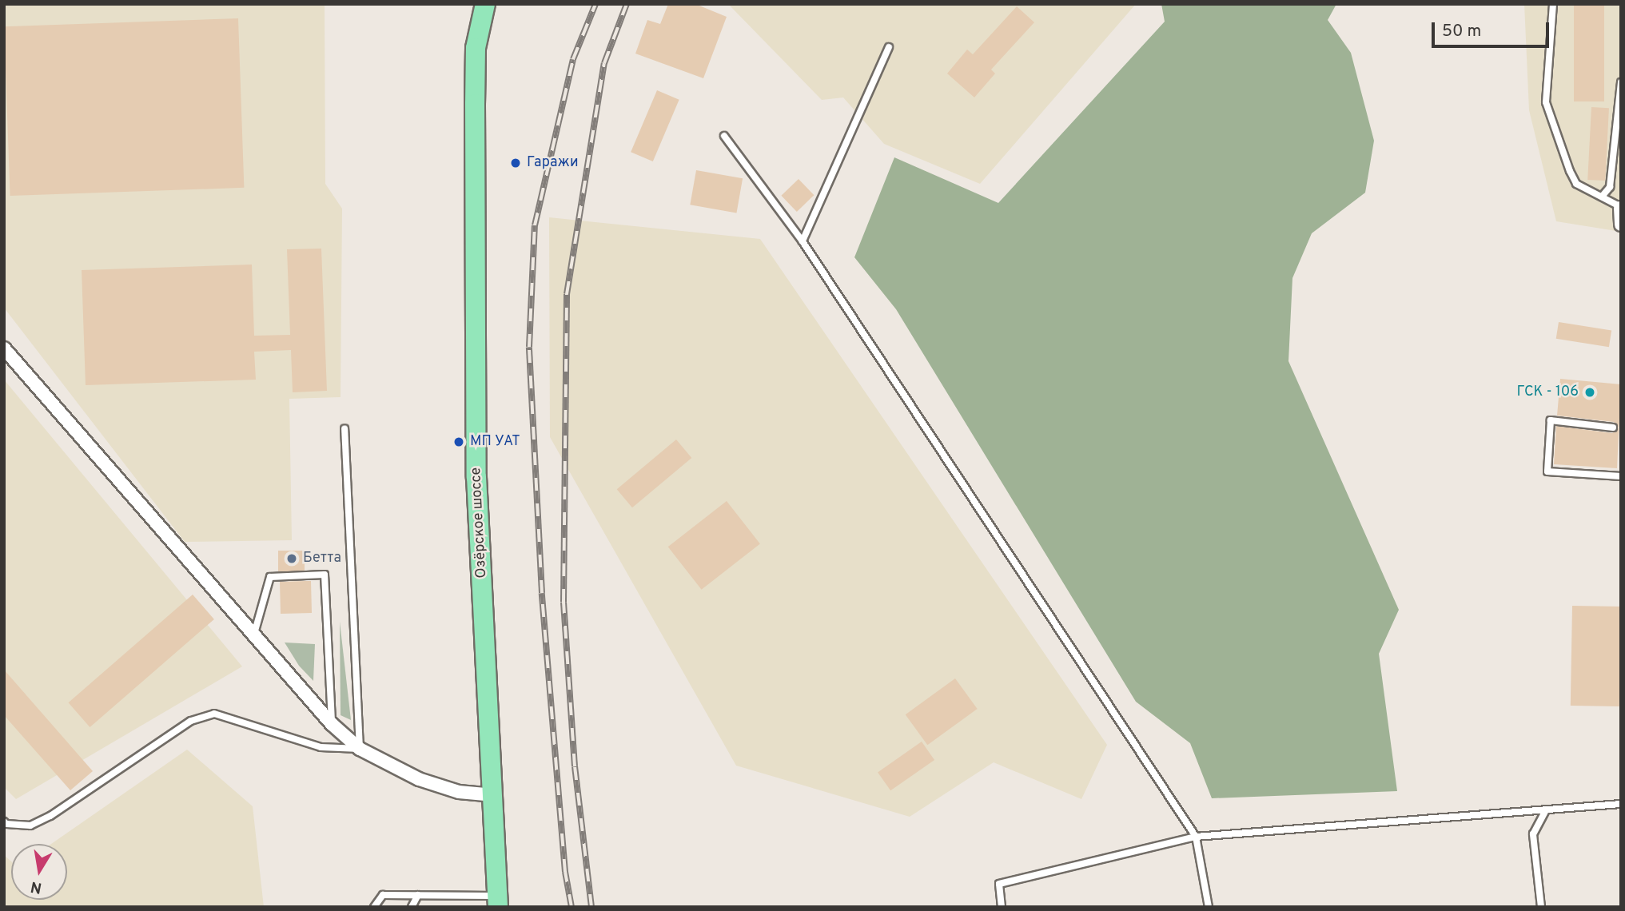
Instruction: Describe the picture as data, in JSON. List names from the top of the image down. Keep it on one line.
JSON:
{"streets":{"main road":["Озёрское шоссе"]},"places":["Гаражи","ГСК - 106","МП УАТ","Бетта"],"scale_bar":"50 m","north":"bottom"}
